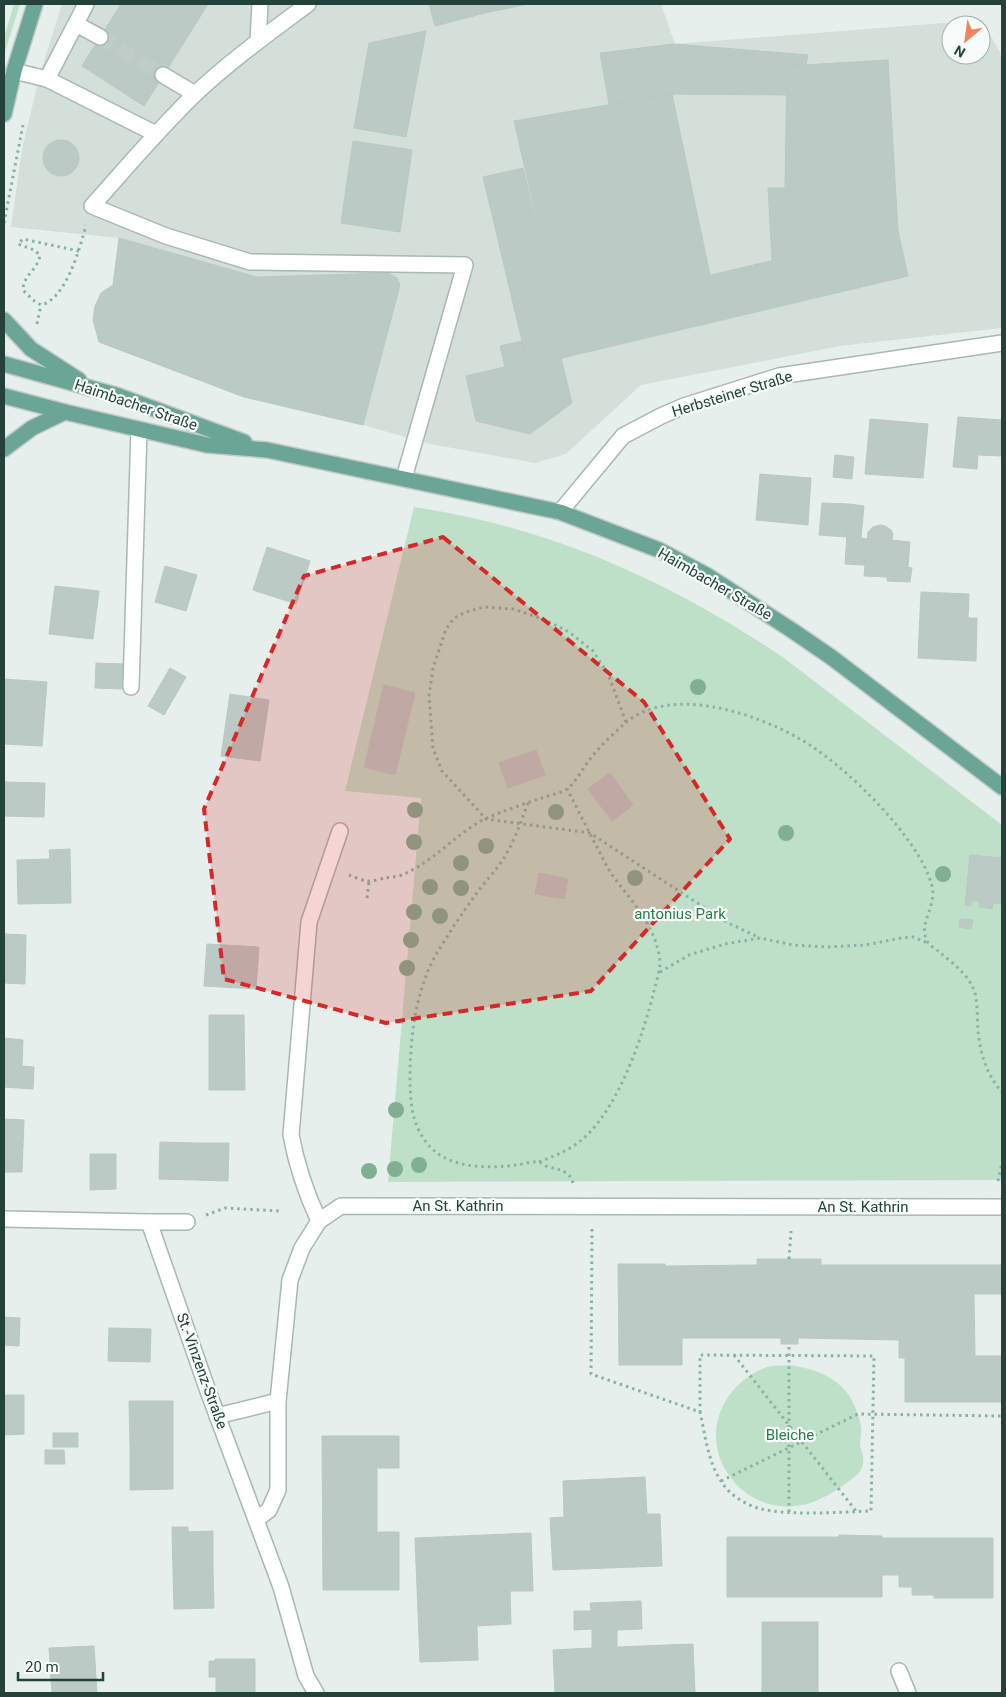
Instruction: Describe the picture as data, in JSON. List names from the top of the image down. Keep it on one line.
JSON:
{"streets":{"main road":["Haimbacher Straße"],"street":["Herbsteiner Straße","An St. Kathrin","St.-Vinzenz-Straße"]},"crossings":[["Herbsteiner Straße","Haimbacher Straße"]],"parks":["antonius Park","Bleiche"],"scale_bar":"20 m","north":"bottom left"}
